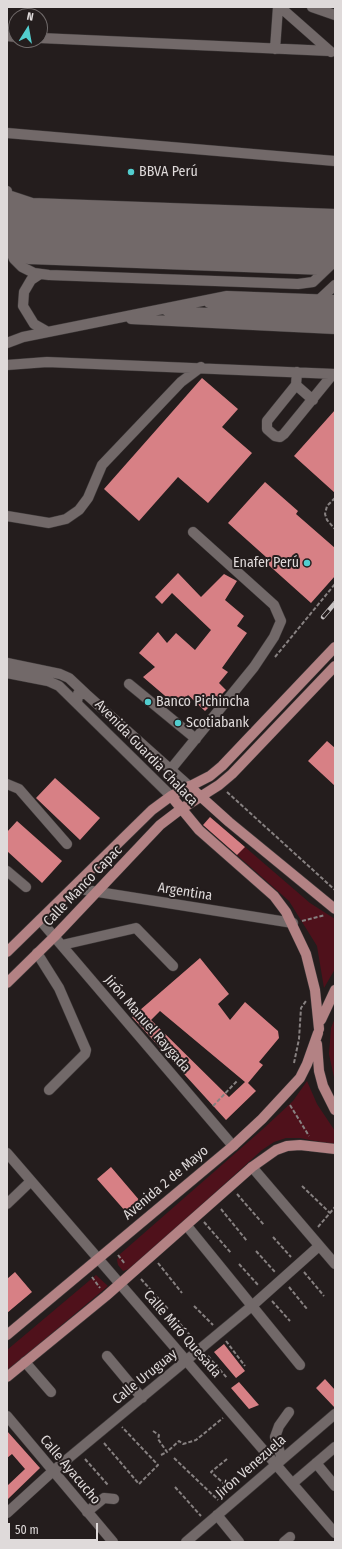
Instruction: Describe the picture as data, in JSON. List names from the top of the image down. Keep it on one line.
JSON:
{"streets":{"main road":["Avenida Guardia Chalaca","Calle Manco Capac","Avenida 2 de Mayo"],"street":["Argentina","Jirón Manuel Raygada","Calle Miró Quesada","Calle Uruguay","Jirón Venezuela","Calle Ayacucho"]},"crossings":[["Avenida Guardia Chalaca","Calle Manco Capac"],["Avenida Guardia Chalaca","Argentina"],["Avenida Guardia Chalaca","Avenida 2 de Mayo"],["Calle Manco Capac","Argentina"],["Calle Manco Capac","Jirón Manuel Raygada"],["Jirón Manuel Raygada","Avenida 2 de Mayo"],["Avenida 2 de Mayo","Calle Miró Quesada"],["Calle Miró Quesada","Calle Uruguay"],["Calle Miró Quesada","Jirón Venezuela"],["Calle Uruguay","Calle Ayacucho"]],"places":["BBVA Perú","Enafer Perú","Banco Pichincha","Scotiabank"],"scale_bar":"50 m","north":"top"}
